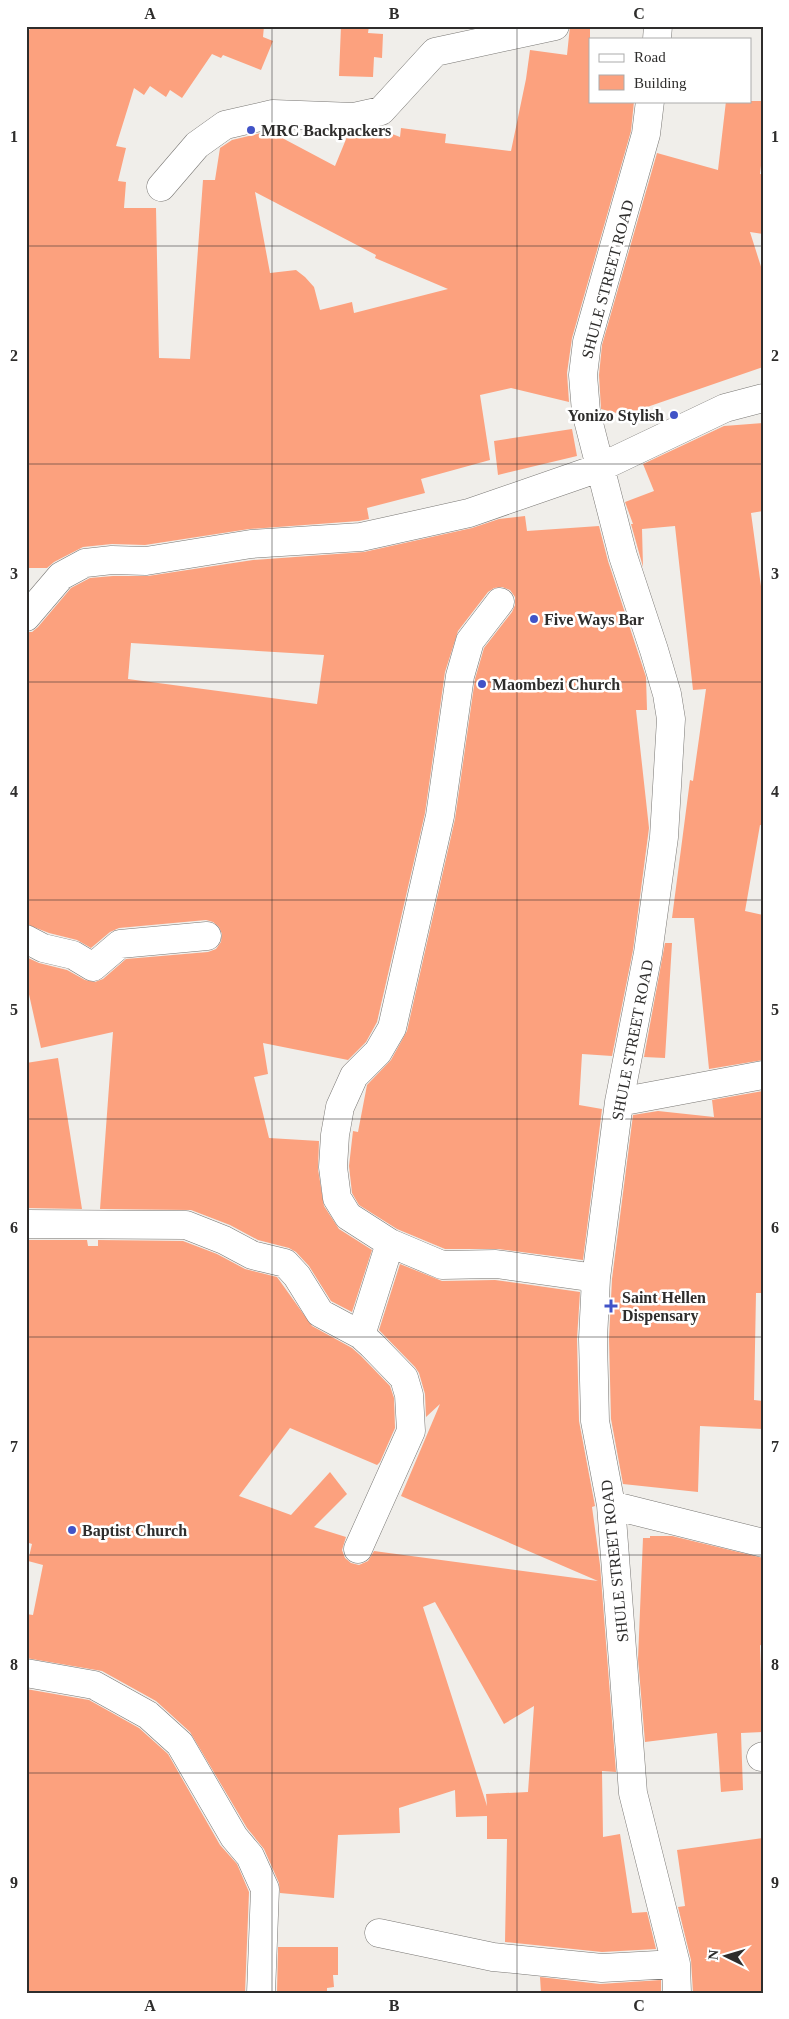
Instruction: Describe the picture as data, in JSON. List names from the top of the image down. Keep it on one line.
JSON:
{"streets":{"street":["SHULE STREET ROAD"]},"places":{"other":["MRC Backpackers","Yonizo Stylish","Five Ways Bar","Maombezi Church","Baptist Church"],"health":["Saint Hellen Dispensary"]},"legend":["Road","Building"],"north":"left","grid":{"columns":["A","B","C"],"rows":["1","2","3","4","5","6","7","8","9"]}}
